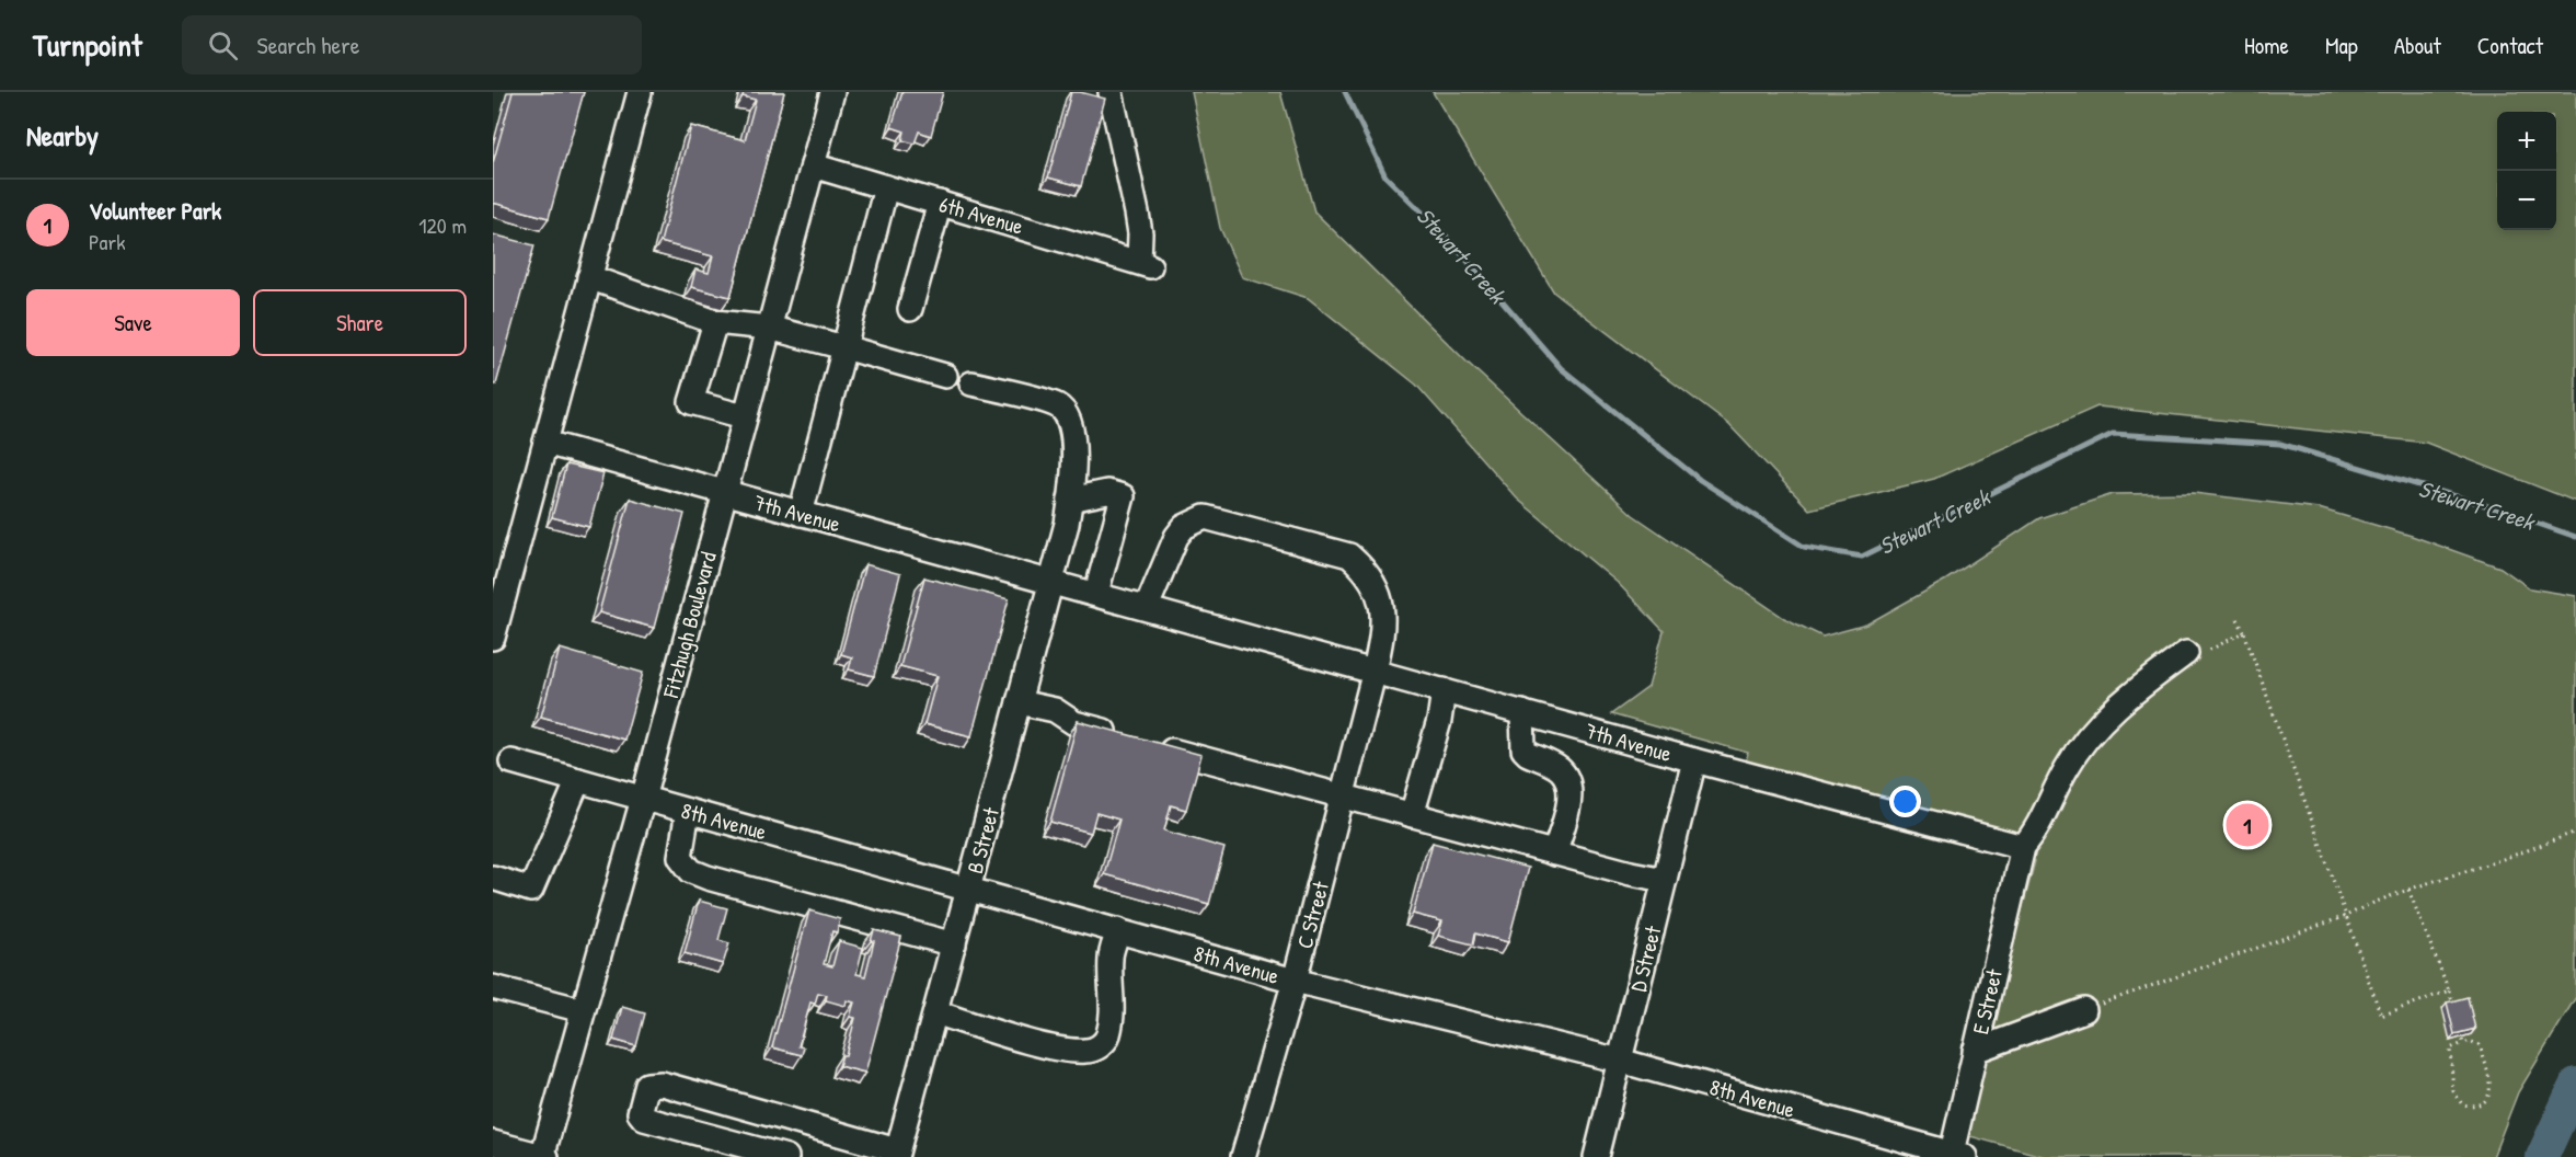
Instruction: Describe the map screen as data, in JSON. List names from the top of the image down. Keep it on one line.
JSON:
{"streets":{"street":["6th Avenue","7th Avenue","Fitzhugh Boulevard","8th Avenue","B Street","C Street","D Street","E Street"]},"crossings":[["6th Avenue","Fitzhugh Boulevard"],["7th Avenue","Fitzhugh Boulevard"],["7th Avenue","B Street"],["7th Avenue","C Street"],["7th Avenue","D Street"],["7th Avenue","E Street"],["Fitzhugh Boulevard","8th Avenue"],["8th Avenue","B Street"],["8th Avenue","C Street"],["8th Avenue","D Street"],["8th Avenue","E Street"]],"water":["Stewart Creek"],"page":{"header":"Turnpoint","search":"Search here","nav":["Home","Map","About","Contact"],"heading":"Nearby","map_buttons":["+","−"],"list":[{"mark":"1","name":"Volunteer Park","note":"Park","value":"120 m"}],"buttons":["Save","Share"],"pins":"1"}}
